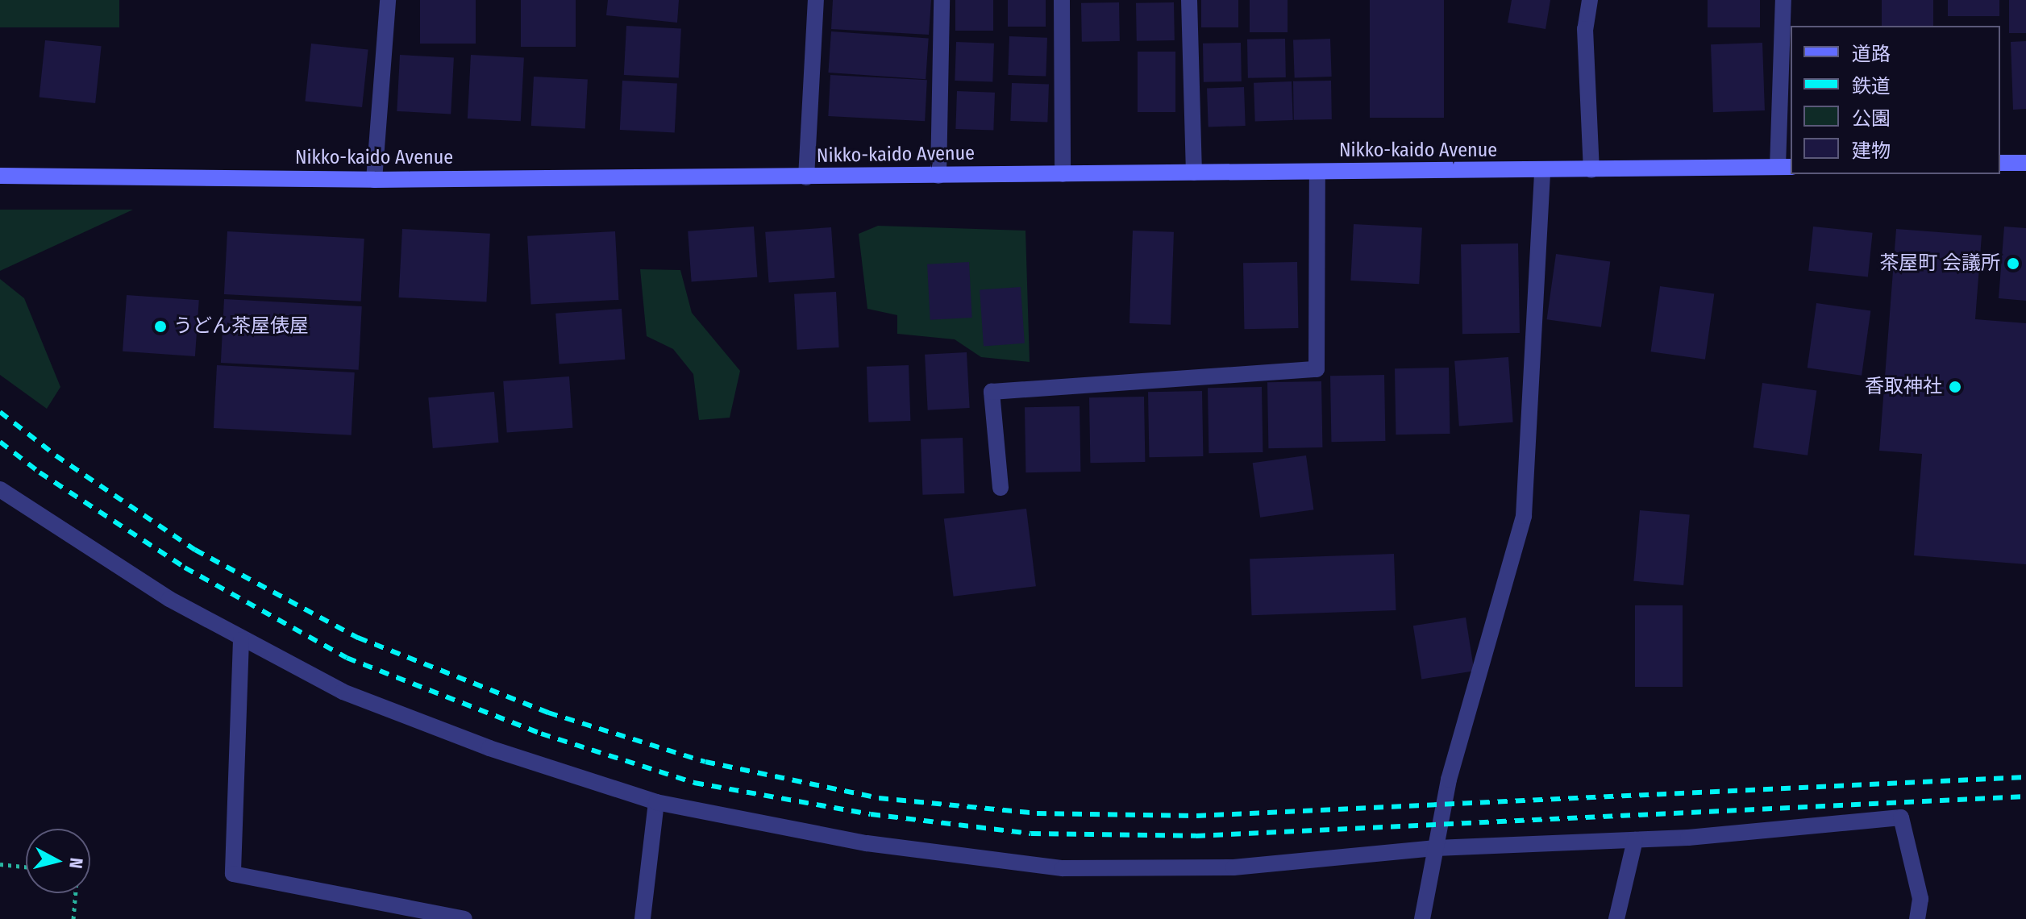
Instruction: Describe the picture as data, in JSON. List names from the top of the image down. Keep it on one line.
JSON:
{"streets":{"main road":["Nikko-kaido Avenue"]},"places":["茶屋町 会議所","うどん茶屋俵屋","香取神社"],"legend":["道路","鉄道","公園","建物"],"north":"right"}
